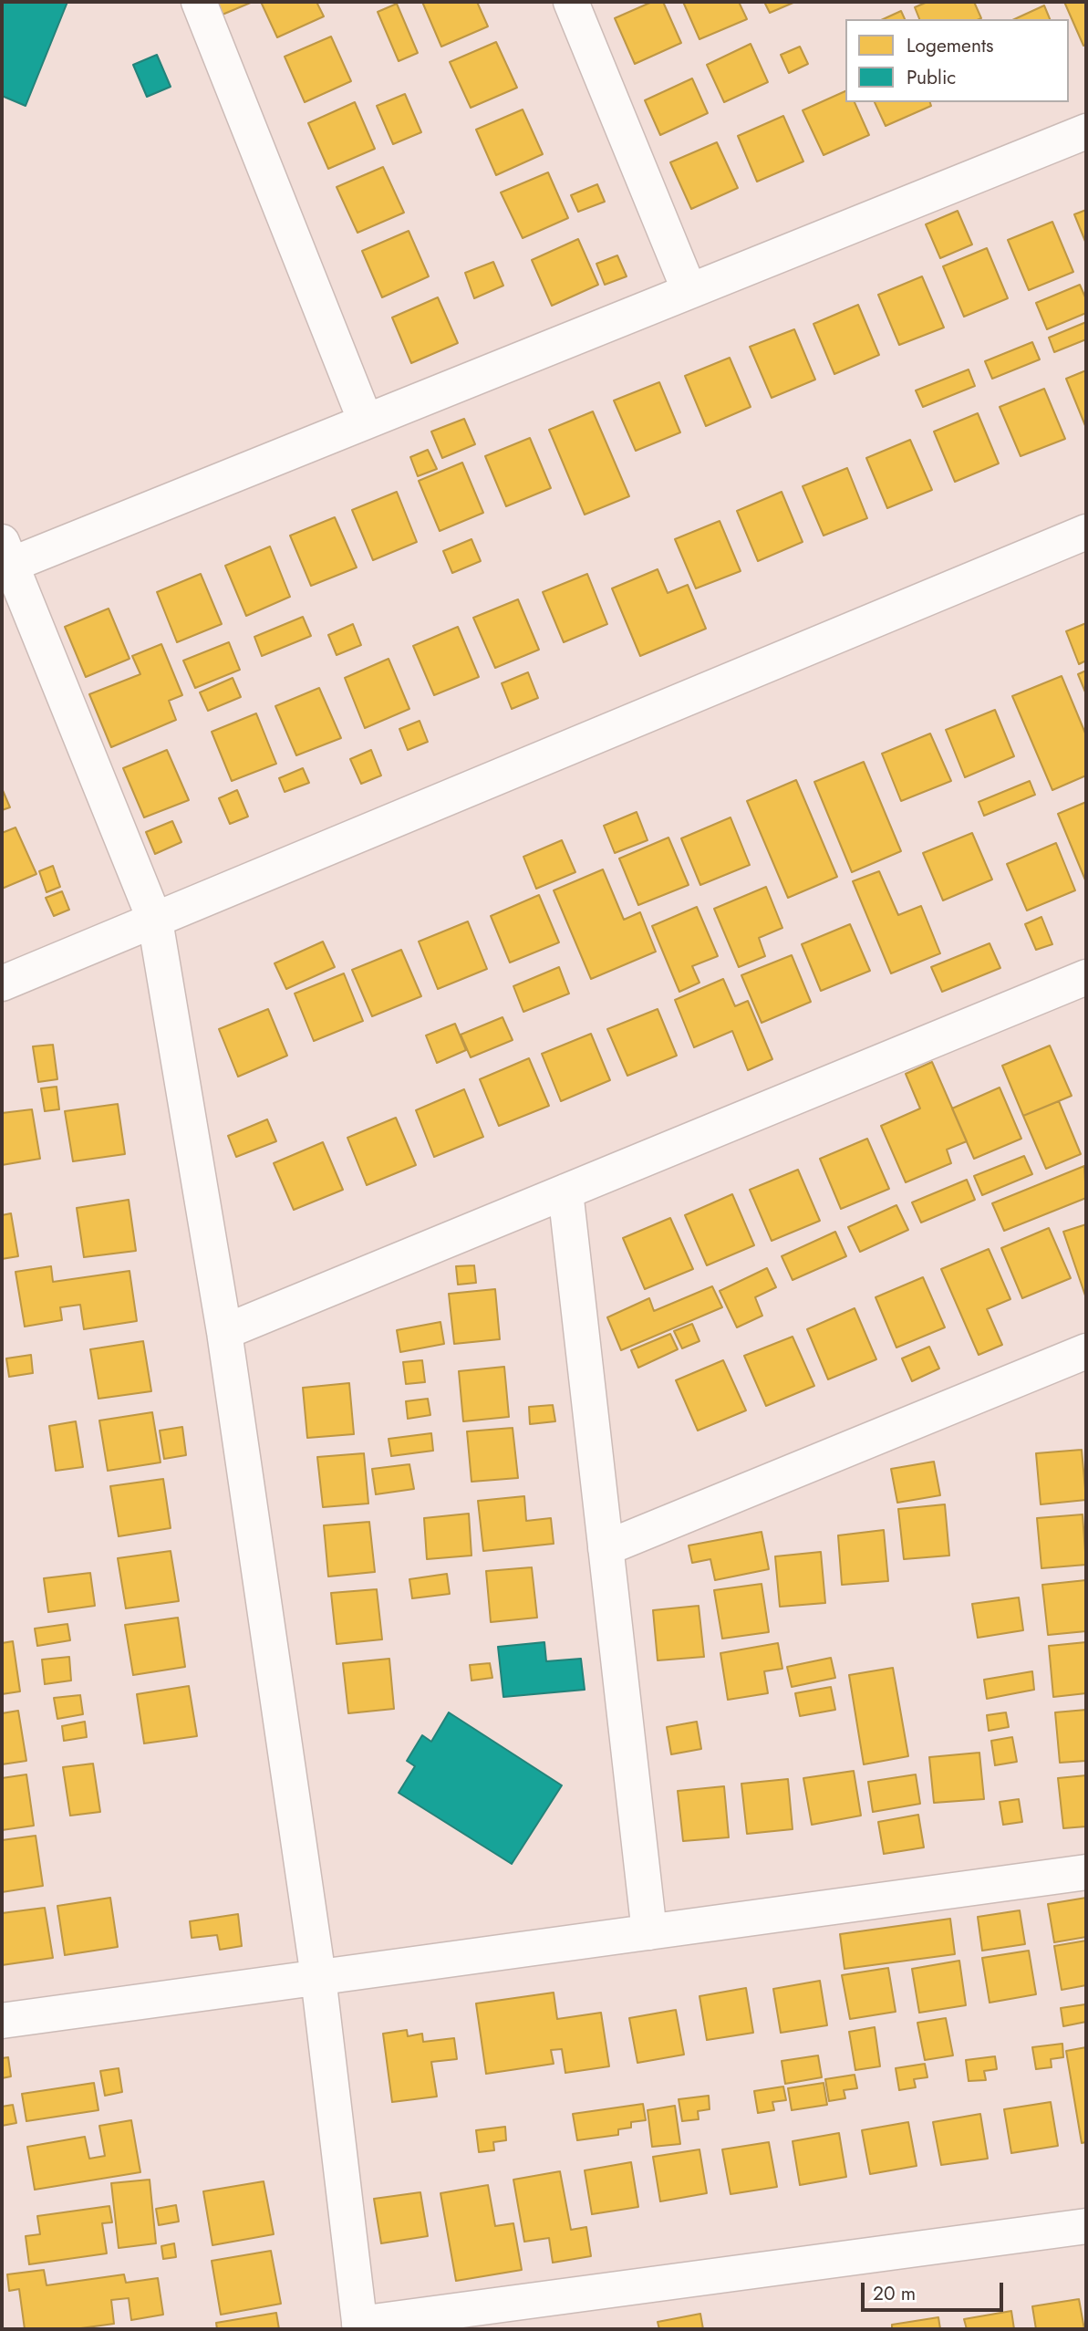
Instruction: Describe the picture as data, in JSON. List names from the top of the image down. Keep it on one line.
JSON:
{"legend":["Logements","Public"],"scale_bar":"20 m"}
